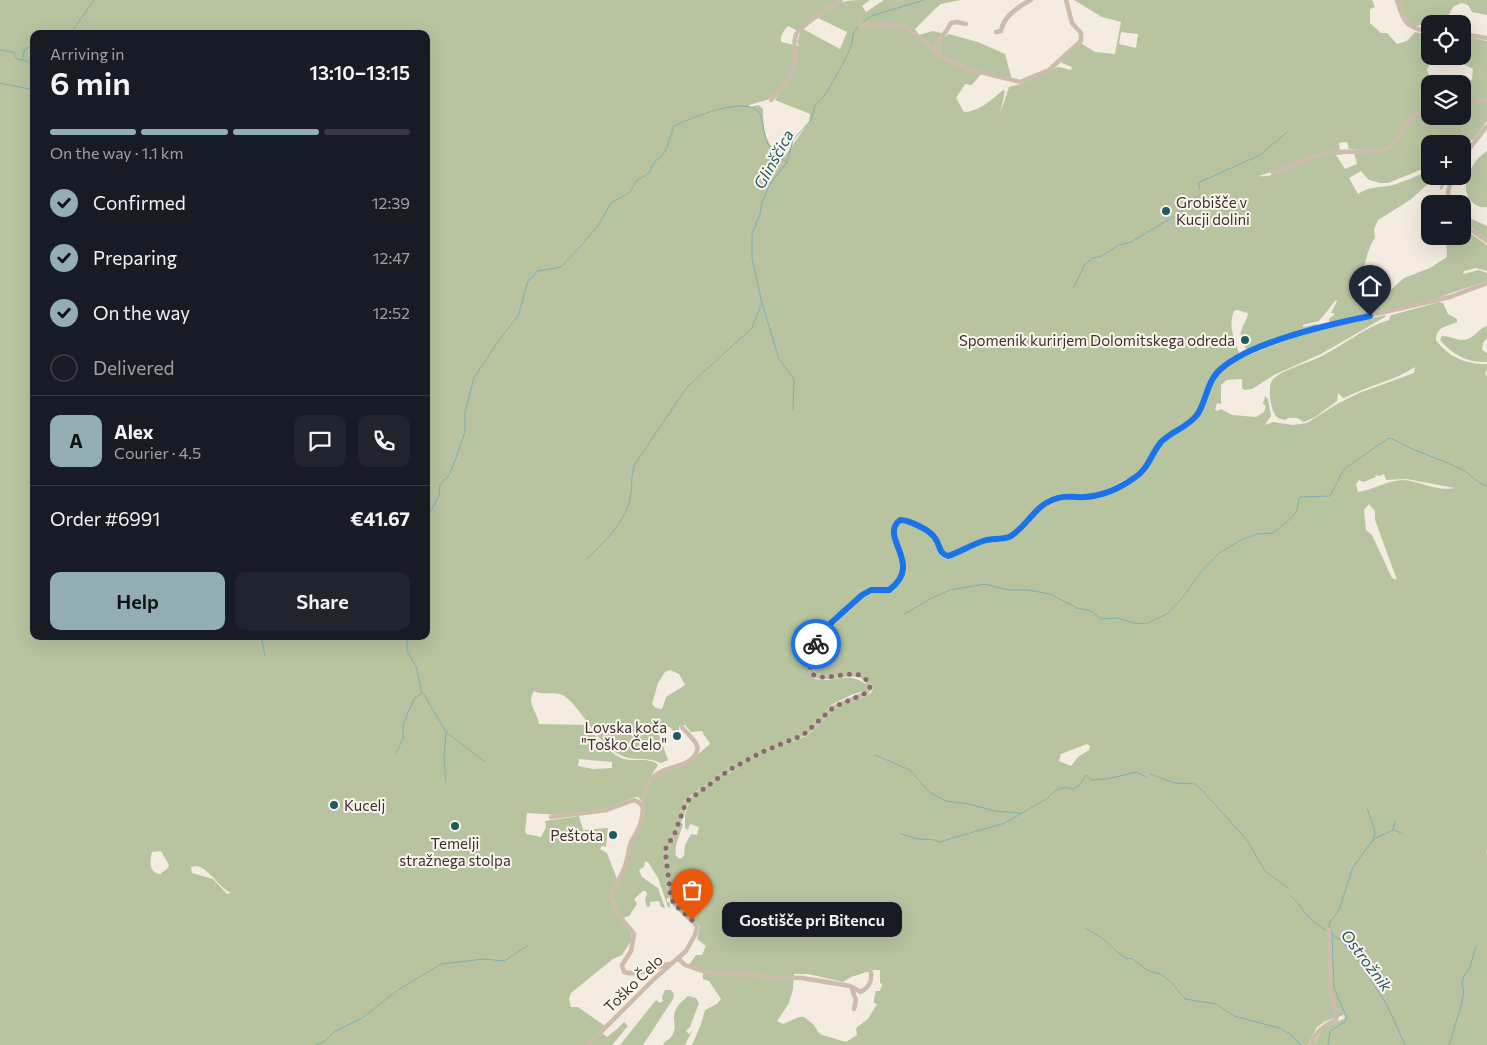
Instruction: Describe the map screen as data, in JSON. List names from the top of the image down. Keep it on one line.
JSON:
{"streets":{"street":["Toško Čelo"]},"water":["Glinščica","Ostrožnik"],"places":["Grobišče v Kucji dolini","Spomenik kurirjem Dolomitskega odreda","Lovska koča \"Toško Čelo\"","Kucelj","Temelji stražnega stolpa","Peštota","Gostišče pri Bitencu"],"page":{"map_buttons":["+","−"],"heading":["6 min","Arriving in","13:10–13:15"],"panel":["Alex","Courier · 4.5","Order #6991","€41.67"],"bar":"On the way · 1.1 km","list":[["Confirmed","12:39"],["Preparing","12:47"],["On the way","12:52"],"Delivered"],"round":"A","buttons":["Help","Share"],"bubble":"Gostišče pri Bitencu"}}
